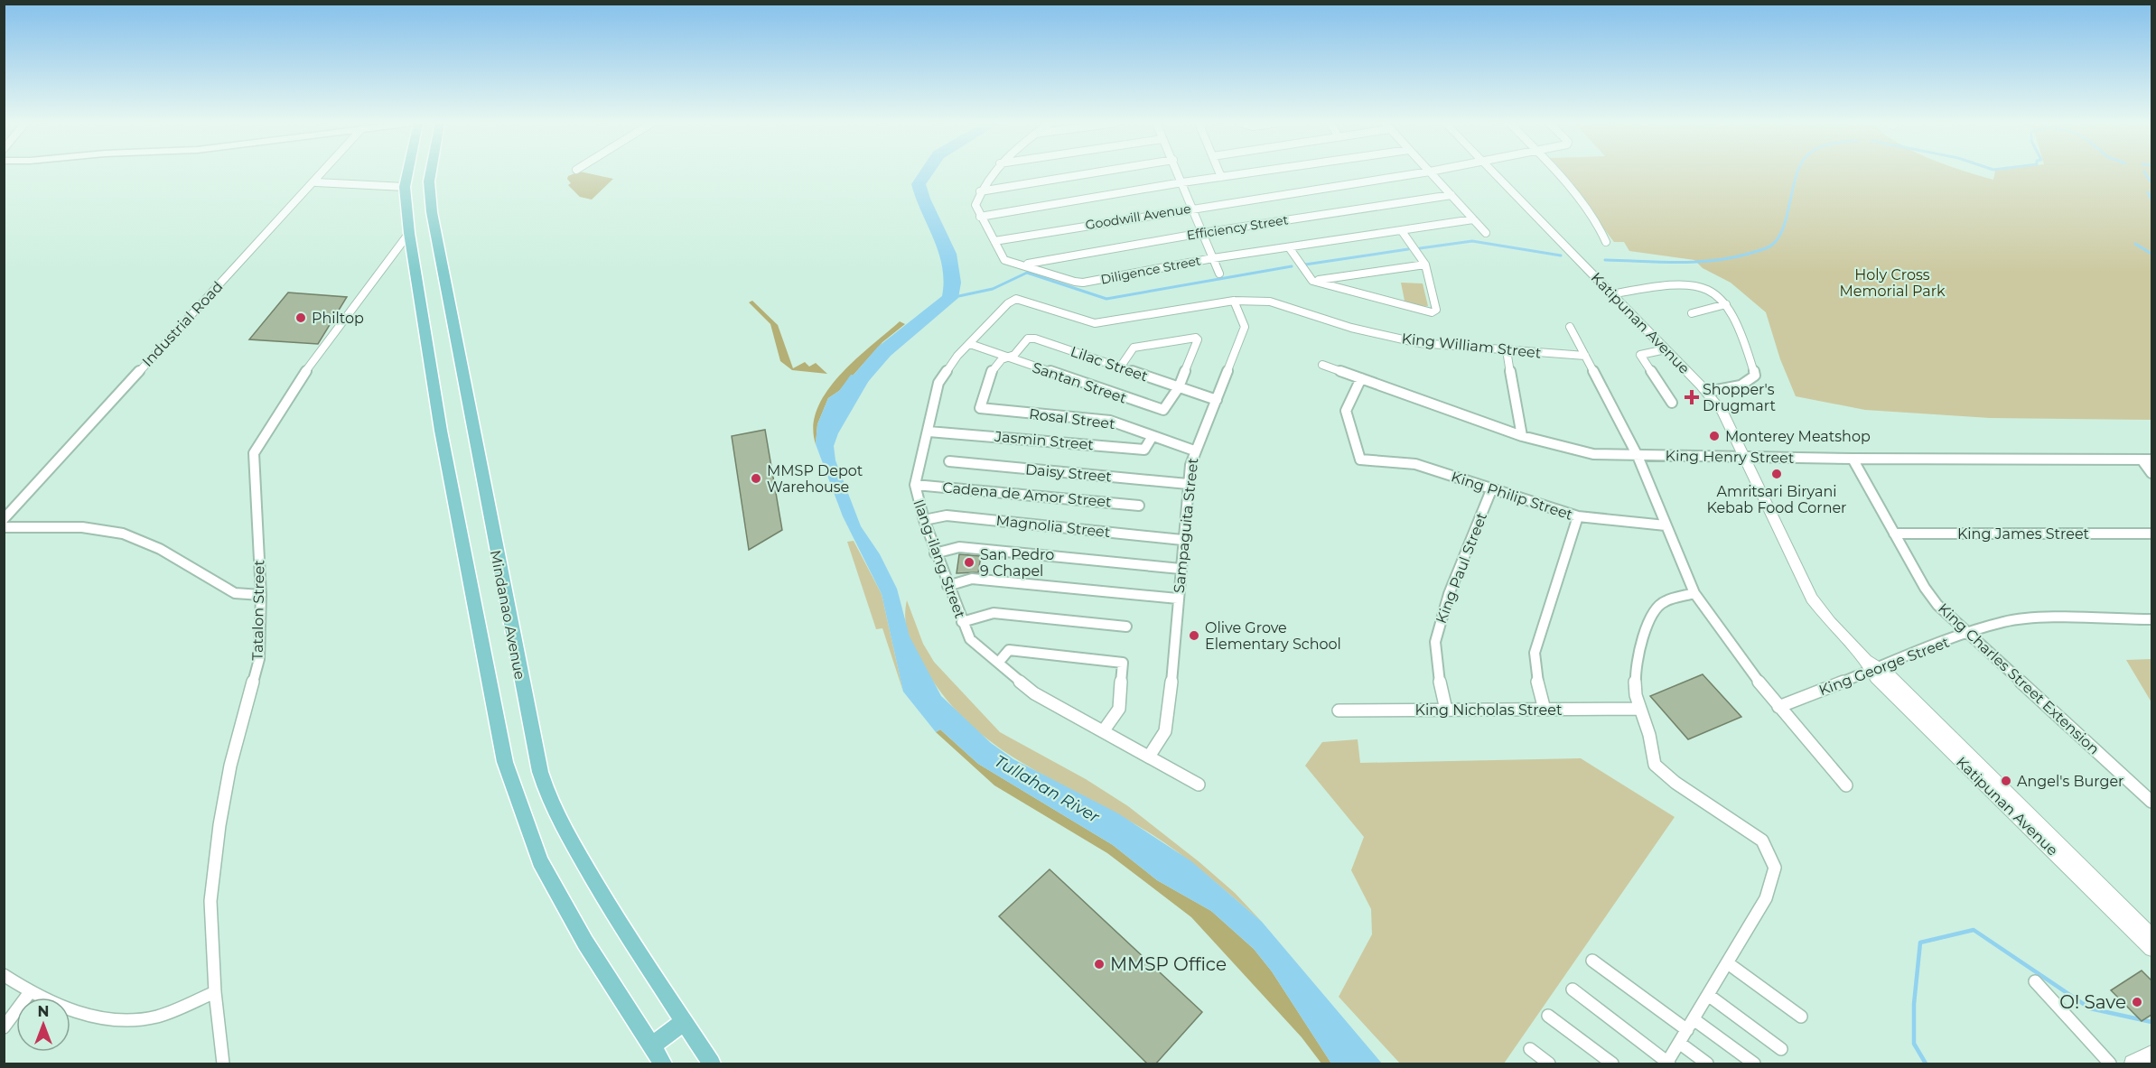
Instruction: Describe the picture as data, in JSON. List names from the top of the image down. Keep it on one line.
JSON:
{"streets":{"main road":["Katipunan Avenue","Mindanao Avenue"],"street":["Goodwill Avenue","Efficiency Street","Diligence Street","Industrial Road","King William Street","Lilac Street","Santan Street","Rosal Street","Jasmin Street","King Henry Street","Daisy Street","Cadena de Amor Street","King Philip Street","Sampaguita Street","Magnolia Street","King James Street","Ilang-ilang Street","King Paul Street","Tatalon Street","King George Street","King Charles Street Extension","King Nicholas Street"]},"crossings":[["Goodwill Avenue","Diligence Street"],["Efficiency Street","Diligence Street"],["Katipunan Avenue","King Henry Street"],["Katipunan Avenue","King George Street"],["King William Street","Sampaguita Street"],["King William Street","Ilang-ilang Street"],["Lilac Street","Santan Street"],["Lilac Street","Rosal Street"],["Lilac Street","Sampaguita Street"],["Santan Street","Ilang-ilang Street"],["Rosal Street","Jasmin Street"],["Rosal Street","Sampaguita Street"],["Jasmin Street","Ilang-ilang Street"],["King Henry Street","King Philip Street"],["King Henry Street","King Charles Street Extension"],["Daisy Street","Sampaguita Street"],["Cadena de Amor Street","Ilang-ilang Street"],["King Philip Street","King Paul Street"],["Sampaguita Street","Magnolia Street"],["Sampaguita Street","Ilang-ilang Street"],["Magnolia Street","Ilang-ilang Street"],["King James Street","King Charles Street Extension"],["King Paul Street","King Nicholas Street"],["Tatalon Street","Mindanao Avenue"],["King George Street","King Charles Street Extension"]],"water":["Tullahan River"],"parks":["Holy Cross Memorial Park"],"places":{"other":["Philtop","Monterey Meatshop","Amritsari Biryani Kebab Food Corner","MMSP Depot Warehouse","San Pedro 9 Chapel","Olive Grove Elementary School","Angel's Burger","MMSP Office","O! Save"],"health":["Shopper's Drugmart"]},"north":"top"}
